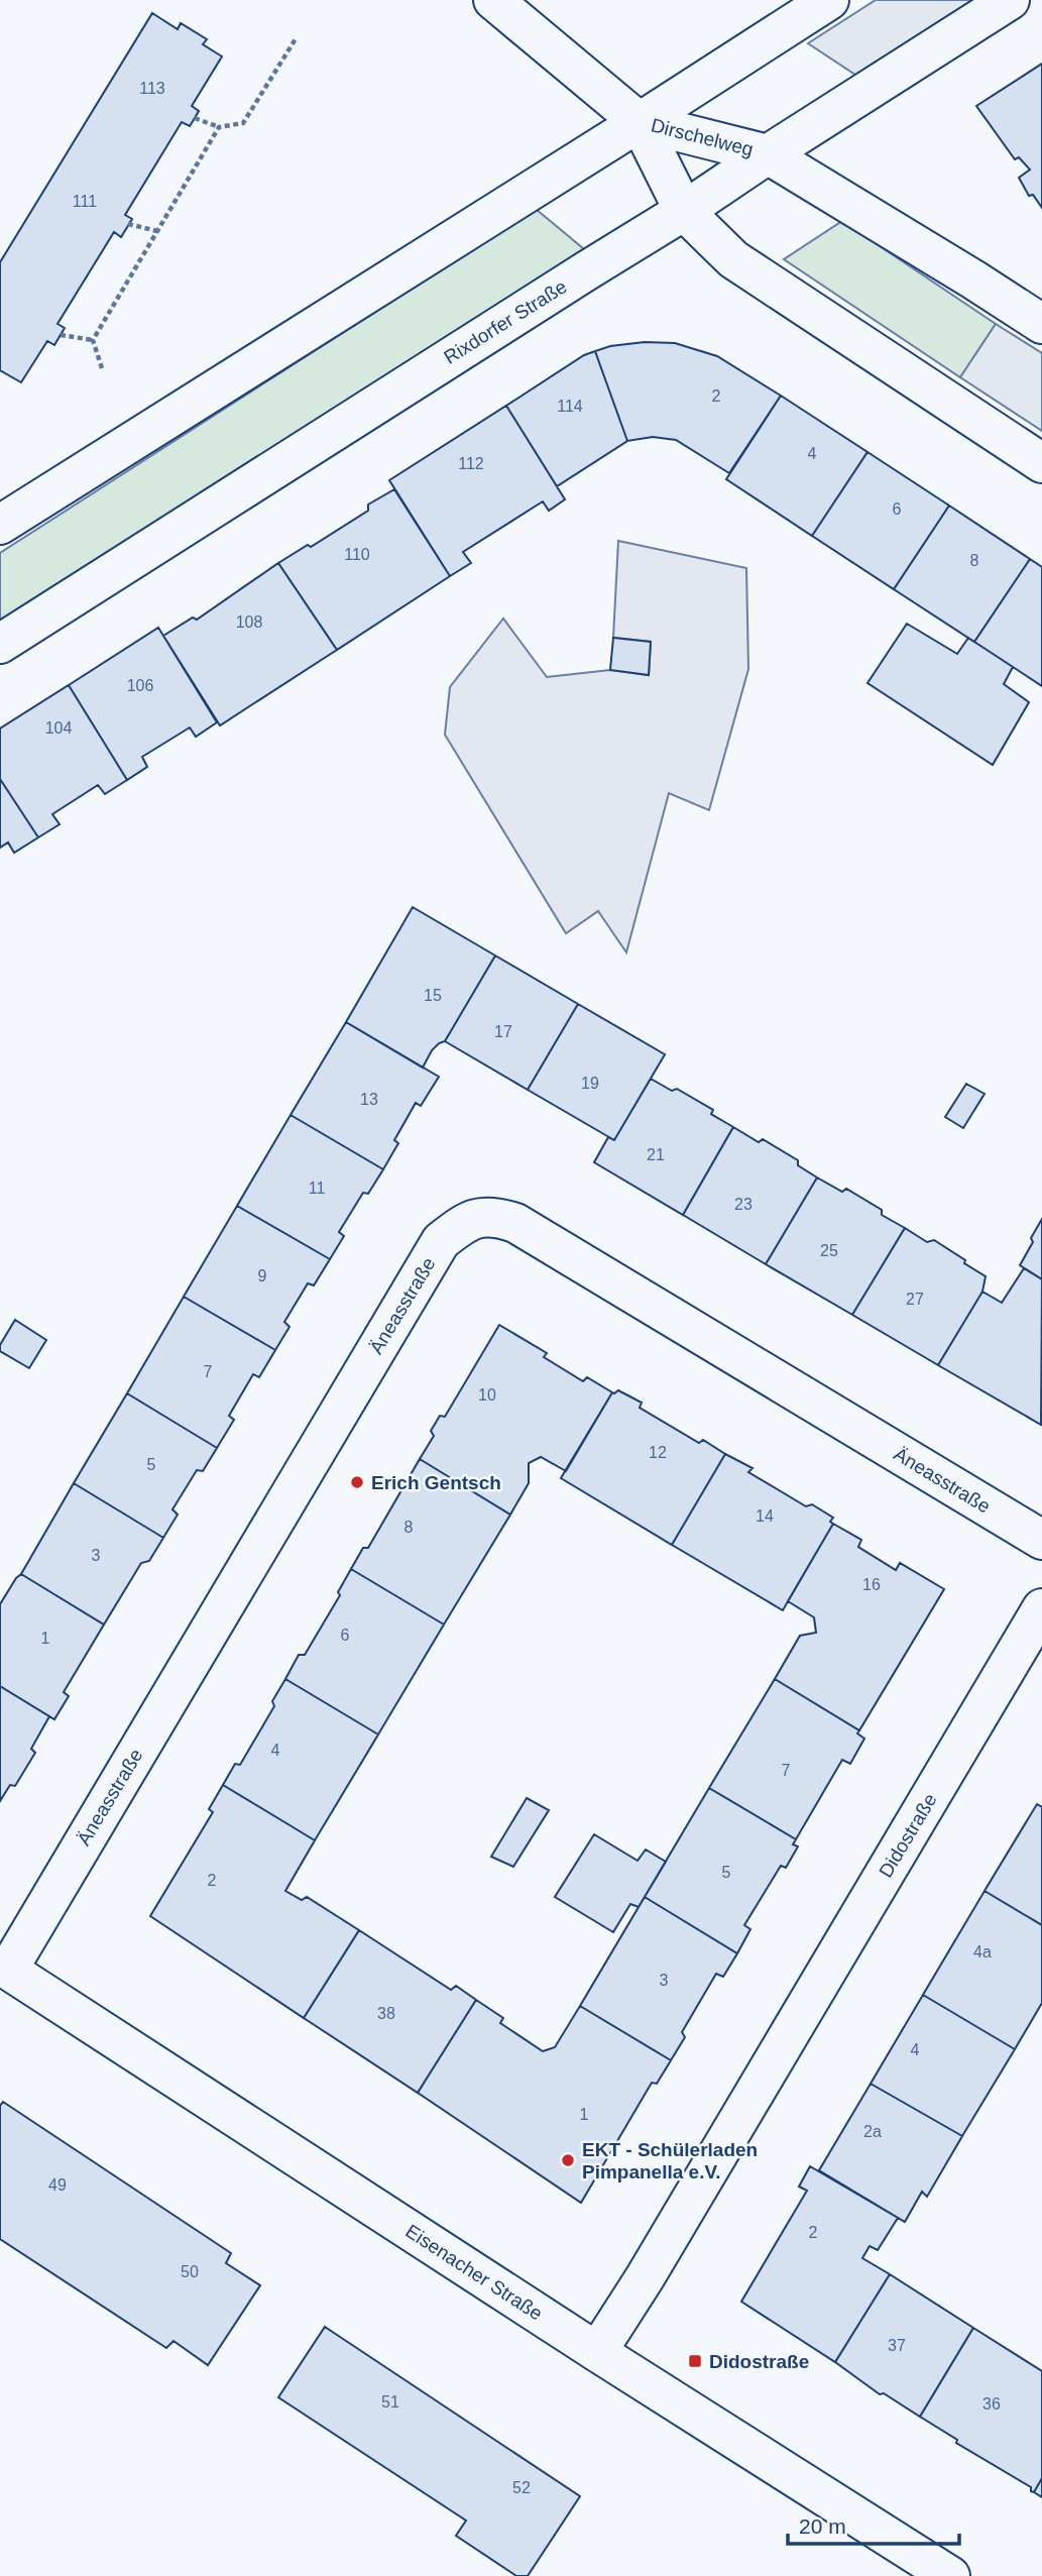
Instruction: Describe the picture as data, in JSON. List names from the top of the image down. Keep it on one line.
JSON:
{"streets":{"street":["Dirschelweg","Rixdorfer Straße","Äneasstraße","Didostraße","Eisenacher Straße"]},"crossings":[["Dirschelweg","Rixdorfer Straße"],["Äneasstraße","Eisenacher Straße"],["Didostraße","Eisenacher Straße"]],"places":{"other":["Erich Gentsch","EKT - Schülerladen Pimpanella e.V."],"transit":["Didostraße"]},"house_numbers":["113","111","2","114","4","112","6","110","8","108","106","104","15","17","19","13","21","11","23","25","9","27","7","10","12","5","14","8","3","16","6","1","4","7","5","2","4a","3","38","4","1","2a","49","2","50","37","51","36","52"],"scale_bar":"20 m"}
